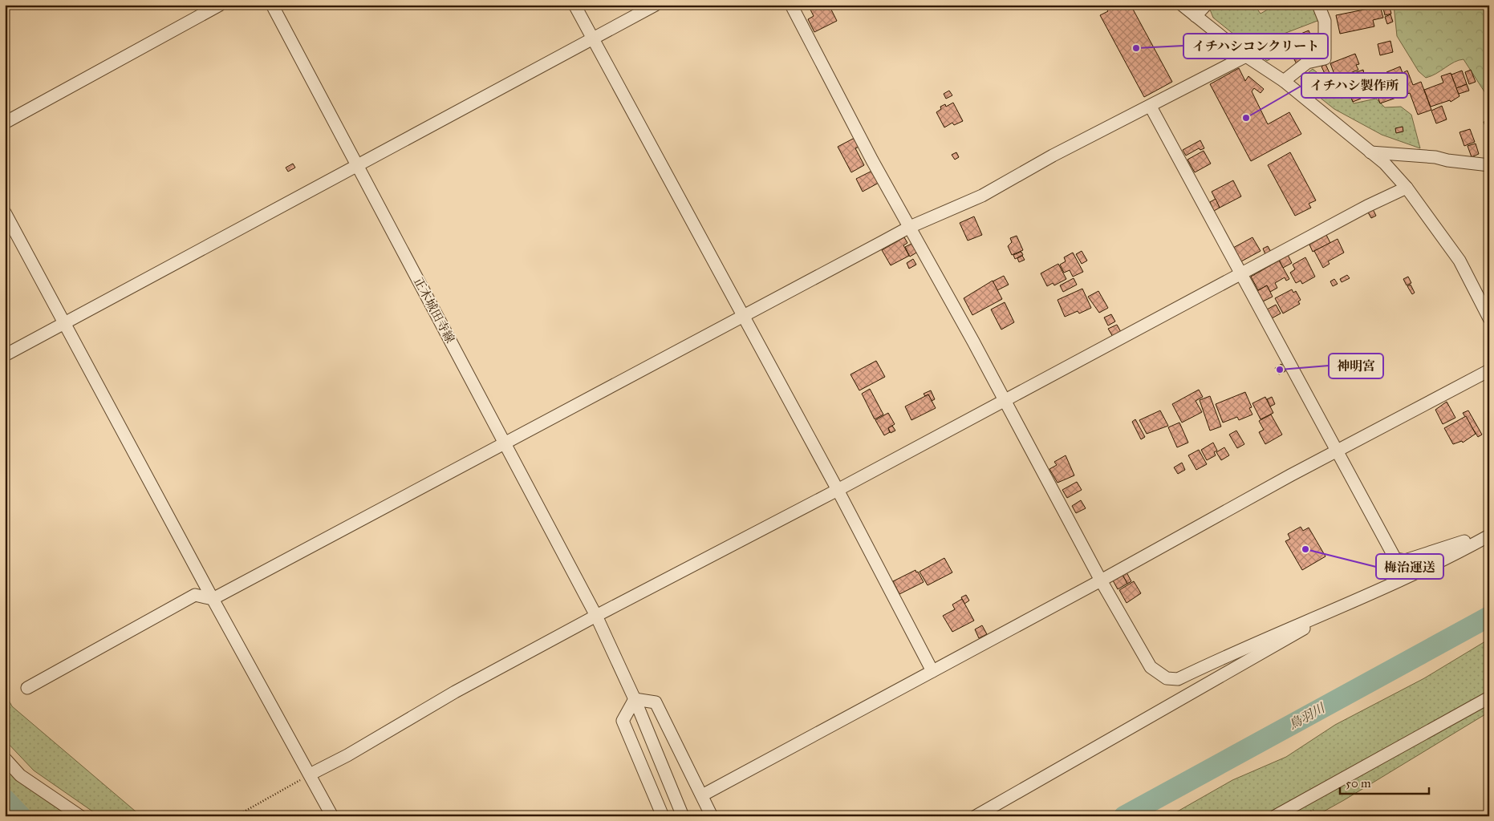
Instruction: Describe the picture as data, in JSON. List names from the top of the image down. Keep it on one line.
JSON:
{"streets":{"street":["正木城田寺線"]},"water":["鳥羽川"],"places":["イチハシコンクリート","イチハシ製作所","神明宮","梅治運送"],"scale_bar":"50 m"}
